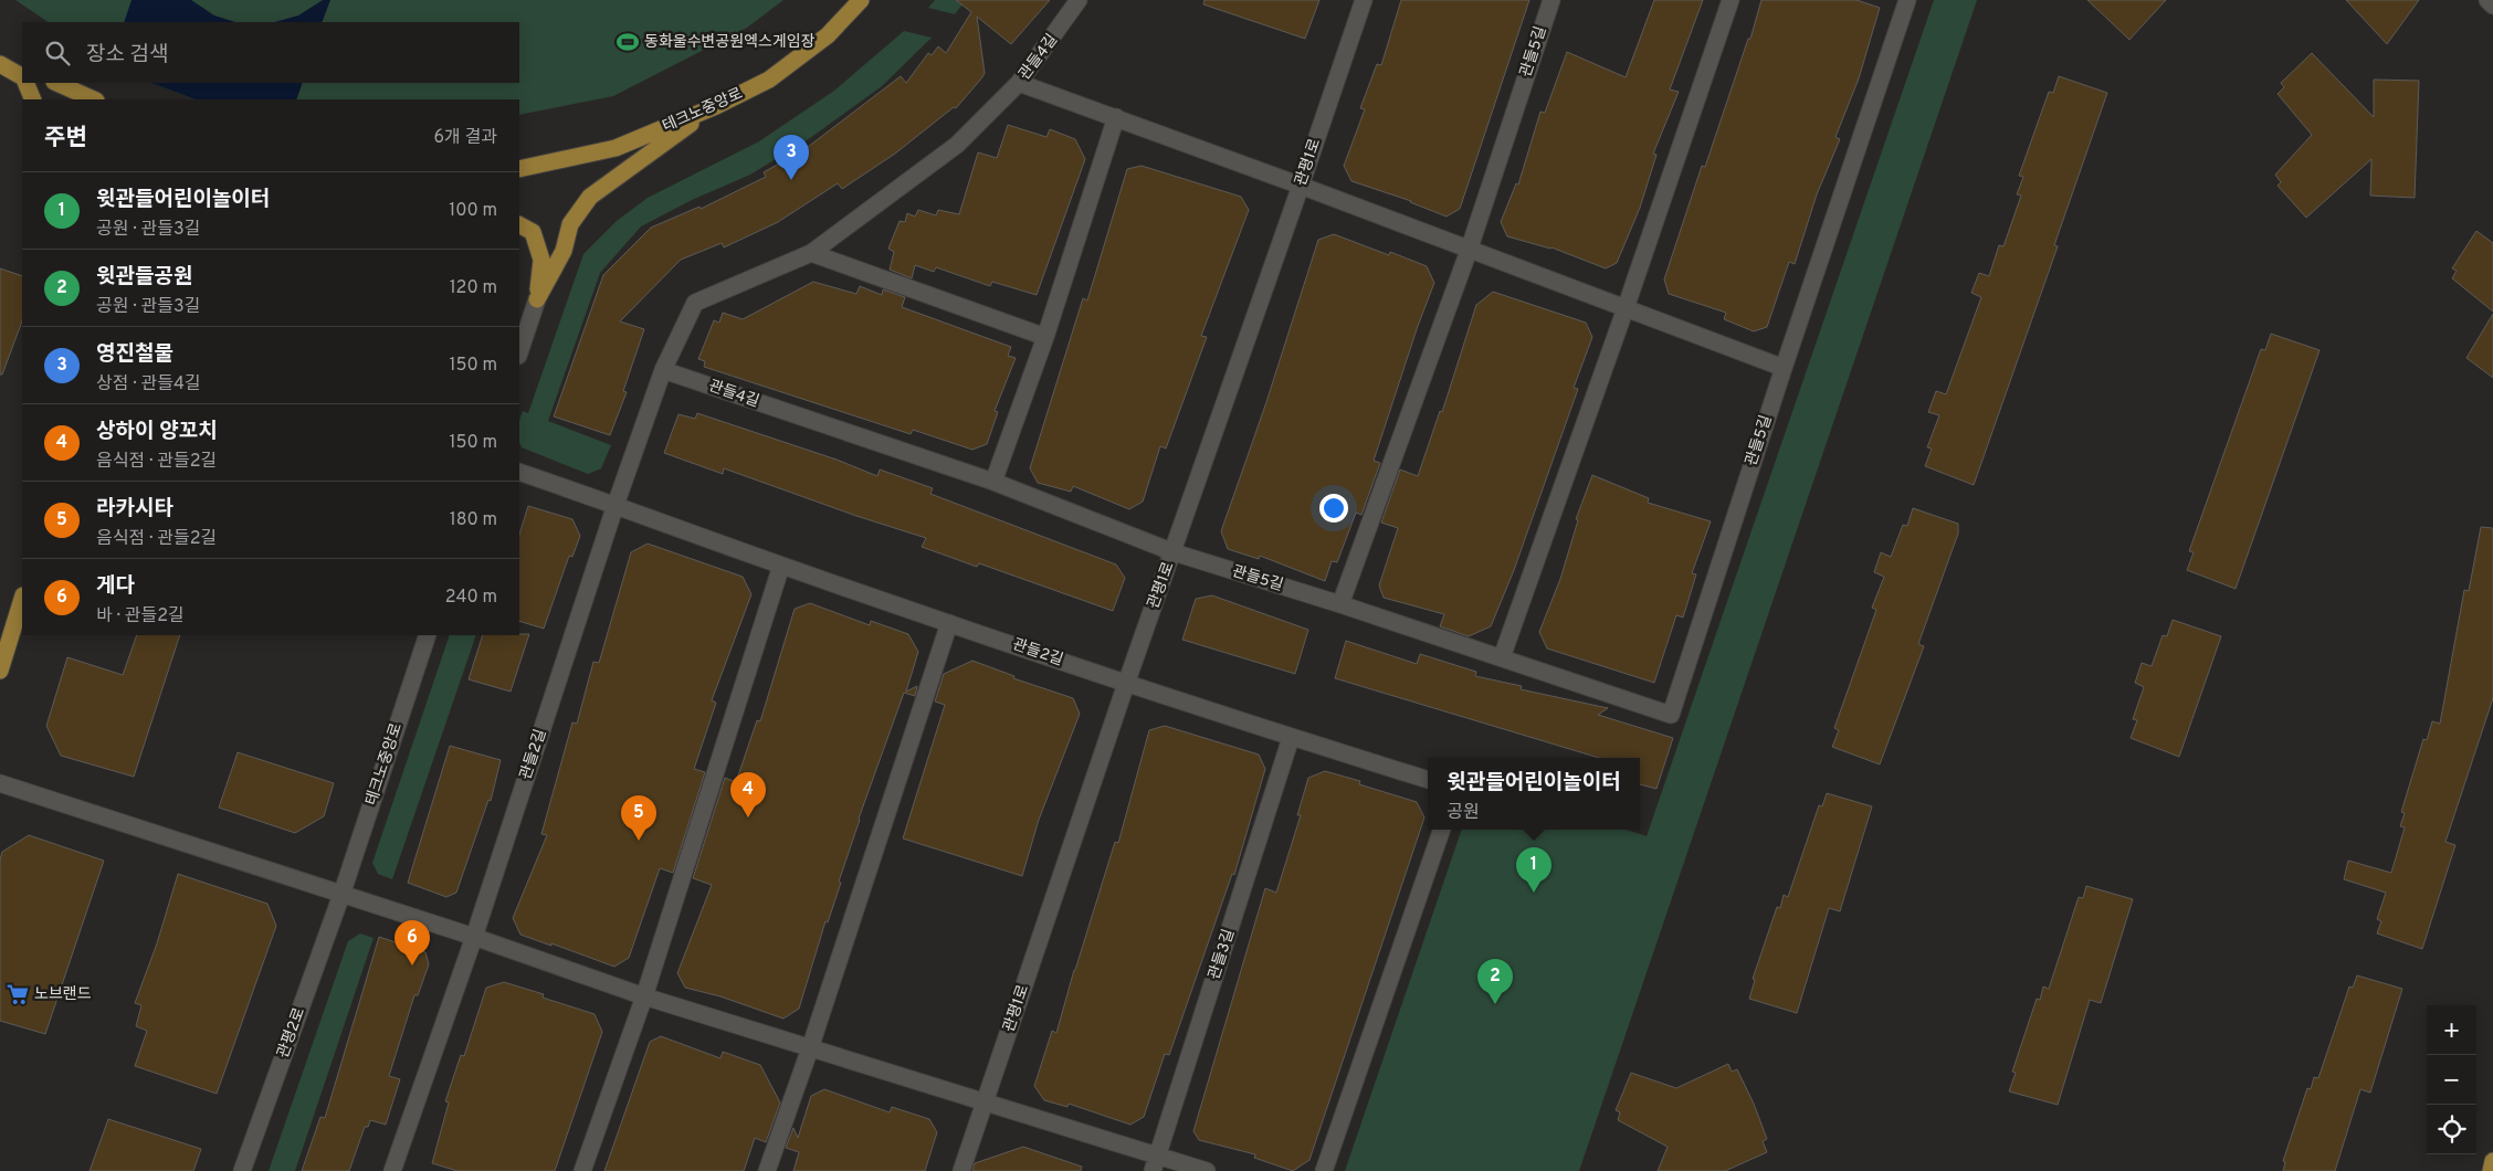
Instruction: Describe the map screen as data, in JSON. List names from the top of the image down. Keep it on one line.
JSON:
{"streets":{"main road":["테크노중앙로"],"street":["관들5길","관들4길","관평1로","관들2길","관들3길","관평2로"]},"crossings":[["관들5길","관들4길"],["관들5길","관평1로"],["관들4길","관평1로"],["테크노중앙로","관평2로"],["관평1로","관들2길"]],"places":{"sports":["동화울수변공원엑스게임장"],"supermarket":["노브랜드"]},"page":{"search":"장소 검색","heading":["주변","6개 결과"],"pins":["3","4","5","1","6","2"],"list":[{"mark":"1","name":"윗관들어린이놀이터","note":"공원 · 관들3길","value":"100 m"},{"mark":"2","name":"윗관들공원","note":"공원 · 관들3길","value":"120 m"},{"mark":"3","name":"영진철물","note":"상점 · 관들4길","value":"150 m"},{"mark":"4","name":"상하이 양꼬치","note":"음식점 · 관들2길","value":"150 m"},{"mark":"5","name":"라카시타","note":"음식점 · 관들2길","value":"180 m"},{"mark":"6","name":"게다","note":"바 · 관들2길","value":"240 m"}],"popup":["윗관들어린이놀이터","공원"],"map_buttons":["+","−"]}}
